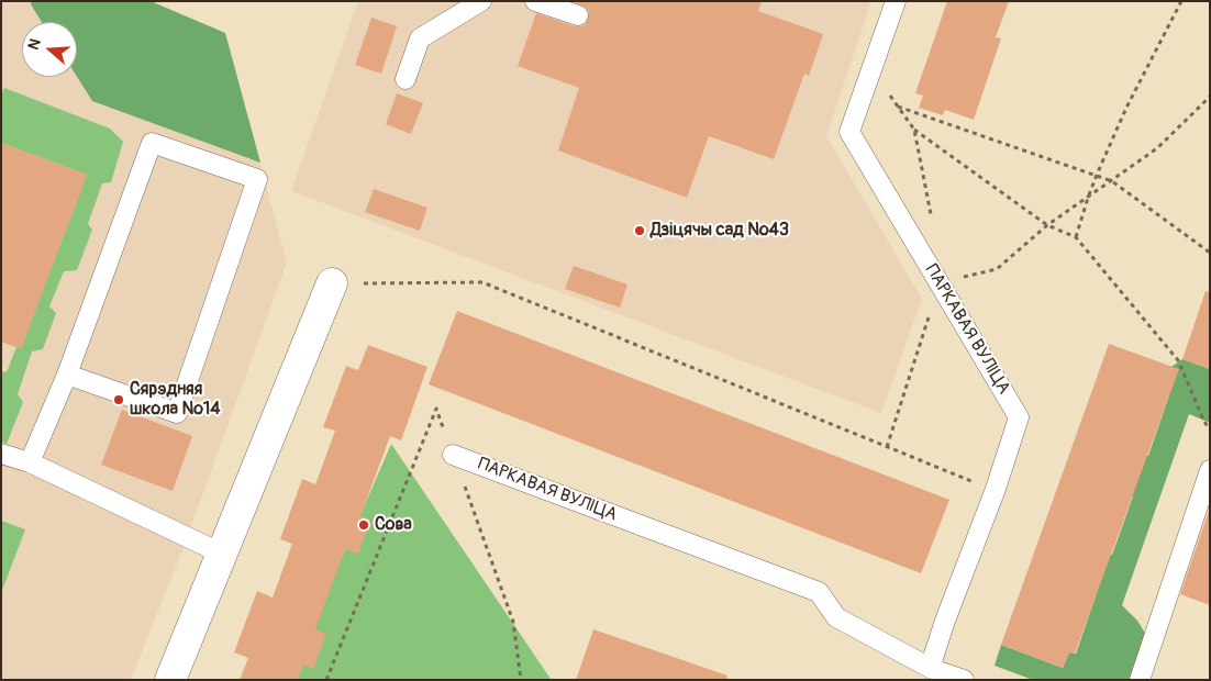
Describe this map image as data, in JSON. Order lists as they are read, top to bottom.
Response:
{
  "streets": {
    "lane": ["ПАРКАВАЯ ВУЛІЦА"]
  },
  "places": ["Дзіцячы сад №43", "Сярэдняя школа №14", "Сова"],
  "north": "left"
}
